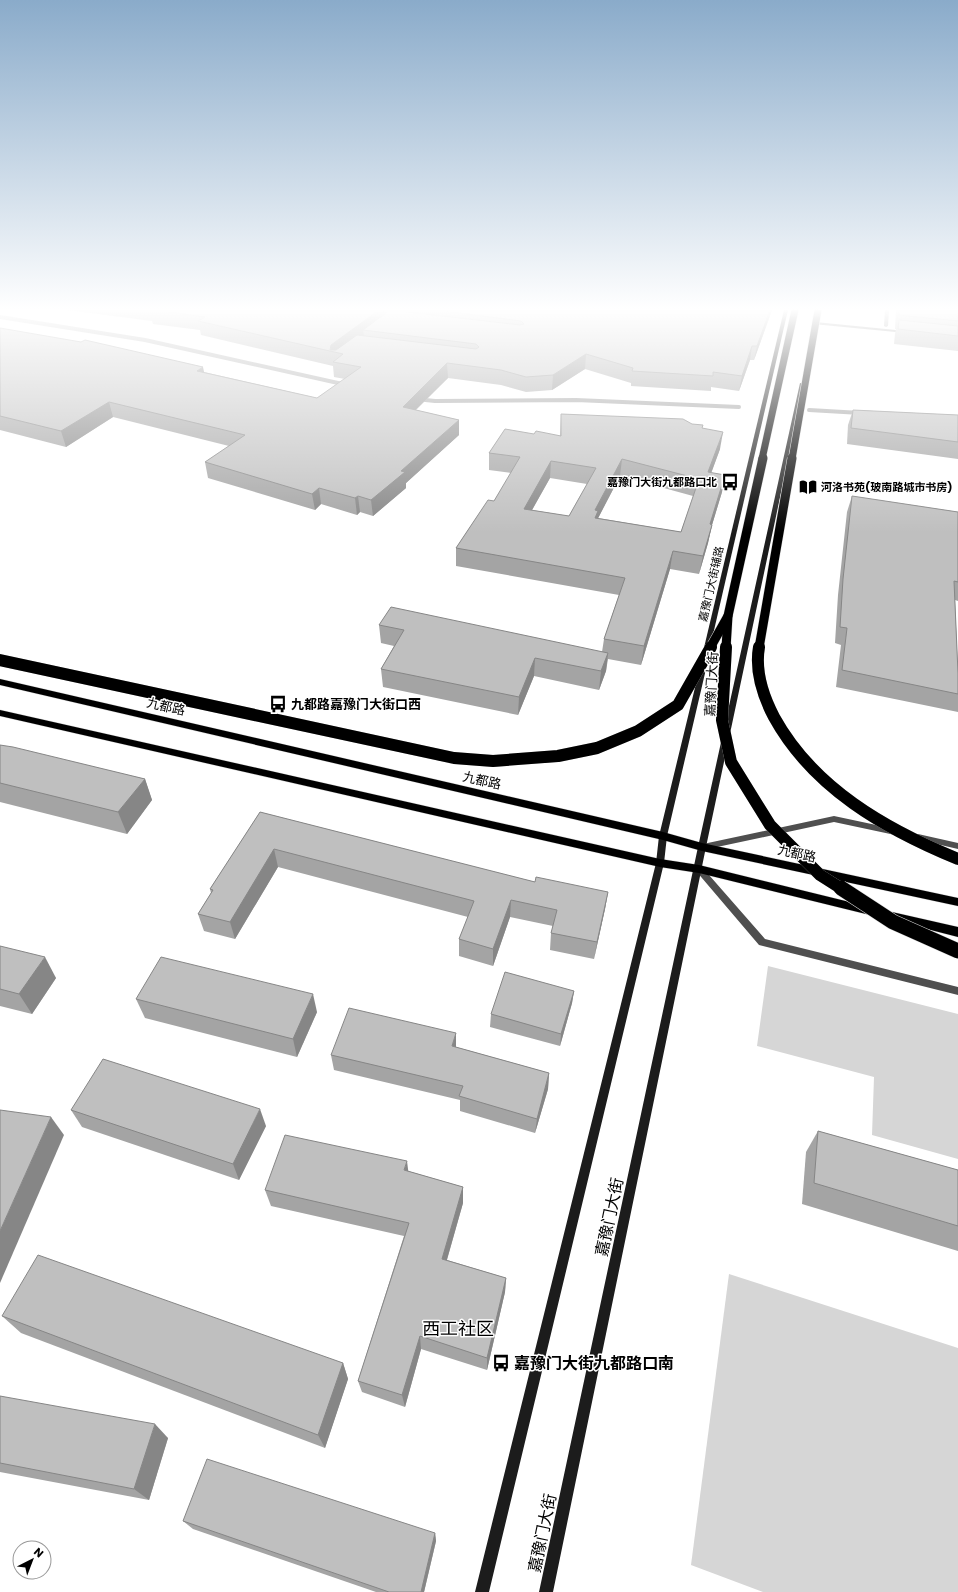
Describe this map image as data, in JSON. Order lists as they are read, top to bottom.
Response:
{
  "streets": {
    "highway": ["嘉豫门大街"],
    "main road": ["嘉豫门大街辅路", "九都路"]
  },
  "crossings": [
    ["嘉豫门大街辅路", "九都路"],
    ["嘉豫门大街", "九都路"]
  ],
  "districts": ["西工社区"],
  "places": {
    "bus stop": ["嘉豫门大街九都路口北", "九都路嘉豫门大街口西", "嘉豫门大街九都路口南"],
    "library": ["河洛书苑(玻南路城市书房)"]
  },
  "north": "top right"
}
